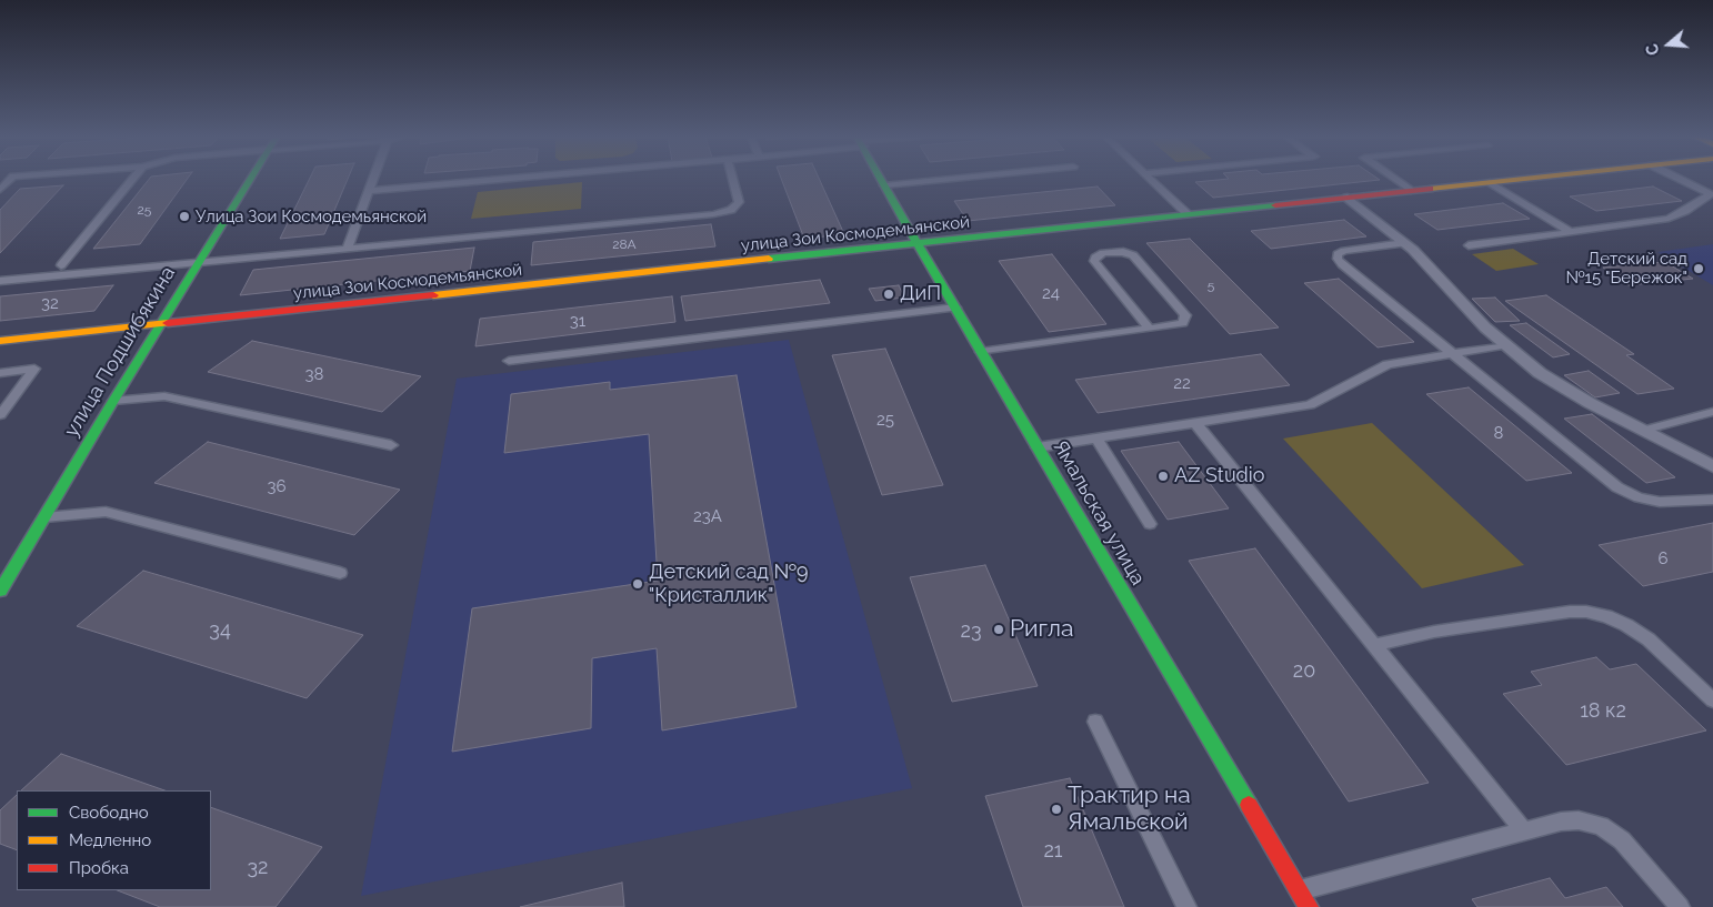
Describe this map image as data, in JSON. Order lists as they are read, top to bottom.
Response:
{
  "streets": {
    "street": ["улица Зои Космодемьянской", "улица Подшибякина", "Ямальская улица"]
  },
  "crossings": [
    ["улица Зои Космодемьянской", "улица Подшибякина"],
    ["улица Зои Космодемьянской", "Ямальская улица"]
  ],
  "places": [
    "Улица Зои Космодемьянской",
    "Детский сад №15 \"Бережок\"",
    "ДиП",
    "AZ Studio",
    "Детский сад №9 \"Кристаллик\"",
    "Ригла",
    "Трактир на Ямальской"
  ],
  "house_numbers": [
    "25",
    "28А",
    "5",
    "24",
    "32",
    "31",
    "38",
    "22",
    "25",
    "8",
    "36",
    "23А",
    "6",
    "34",
    "23",
    "20",
    "18 к2",
    "21",
    "32"
  ],
  "legend": ["Свободно", "Медленно", "Пробка"],
  "north": "left"
}
